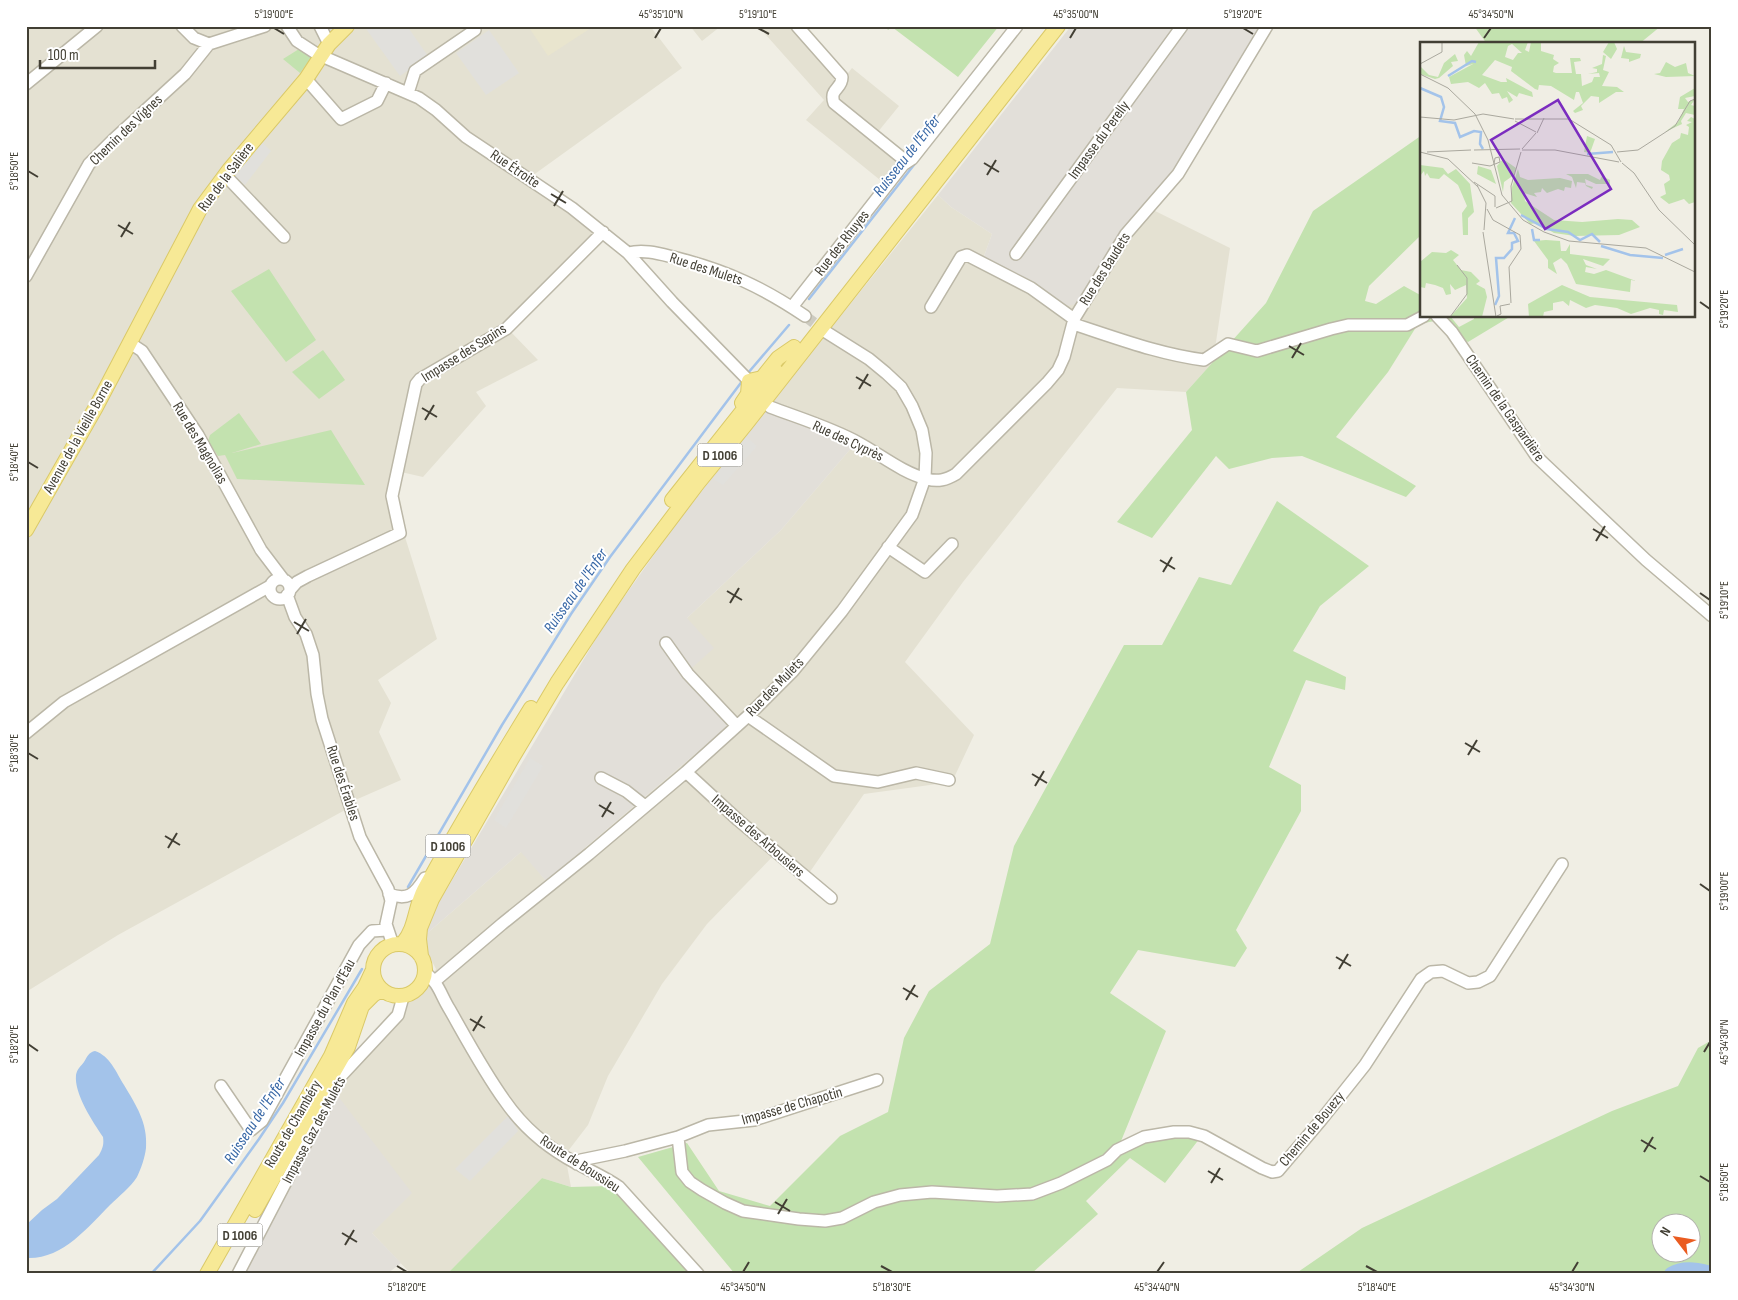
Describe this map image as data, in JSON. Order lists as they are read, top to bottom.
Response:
{
  "streets": {
    "main road": [
      "Rue de la Salière",
      "Avenue de la Vieille Borne",
      "D 1006",
      "Route de Chambéry"
    ],
    "street": [
      "Chemin des Vignes",
      "Impasse du Perelly",
      "Rue Étroite",
      "Rue des Rhuyes",
      "Rue des Mulets",
      "Rue des Baudets",
      "Impasse des Sapins",
      "Chemin de la Gaspardière",
      "Rue des Cyprès",
      "Rue des Magnolias",
      "Rue des Érables",
      "Impasse des Arbousiers",
      "Impasse du Plan d'Eau",
      "Impasse de Chapotin",
      "Chemin de Bouezy",
      "Impasse Gaz des Mulets",
      "Route de Boussieu"
    ]
  },
  "crossings": [
    ["Rue Étroite", "Rue de la Salière"],
    ["Rue Étroite", "Rue des Mulets"],
    ["Rue Étroite", "Impasse des Sapins"],
    ["Rue de la Salière", "Avenue de la Vieille Borne"],
    ["Rue de la Salière", "Rue des Magnolias"],
    ["Rue des Rhuyes", "Rue des Mulets"],
    ["Rue des Mulets", "Rue des Baudets"],
    ["Rue des Mulets", "Rue des Cyprès"],
    ["Rue des Mulets", "D 1006"],
    ["Rue des Mulets", "Impasse des Arbousiers"],
    ["Rue des Mulets", "Route de Chambéry"],
    ["Rue des Mulets", "Impasse Gaz des Mulets"],
    ["Rue des Mulets", "Route de Boussieu"],
    ["Rue des Baudets", "Rue des Cyprès"],
    ["Impasse des Sapins", "Rue des Magnolias"],
    ["Impasse des Sapins", "Rue des Érables"],
    ["Avenue de la Vieille Borne", "Rue des Magnolias"],
    ["Rue des Magnolias", "Rue des Érables"],
    ["D 1006", "Route de Chambéry"],
    ["D 1006", "Impasse Gaz des Mulets"],
    ["D 1006", "Route de Boussieu"],
    ["Impasse de Chapotin", "Chemin de Bouezy"],
    ["Impasse de Chapotin", "Route de Boussieu"],
    ["Route de Chambéry", "Impasse Gaz des Mulets"],
    ["Route de Chambéry", "Route de Boussieu"],
    ["Impasse Gaz des Mulets", "Route de Boussieu"]
  ],
  "water": ["Ruisseau de l'Enfer"],
  "scale_bar": "100 m",
  "north": "top left",
  "coordinates": [
    "5°19'00\"E",
    "45°35'10\"N",
    "5°19'10\"E",
    "45°35'00\"N",
    "5°19'20\"E",
    "45°34'50\"N",
    "5°18'50\"E",
    "5°18'40\"E",
    "5°18'30\"E",
    "45°34'30\"N",
    "5°18'20\"E",
    "45°34'40\"N"
  ]
}
